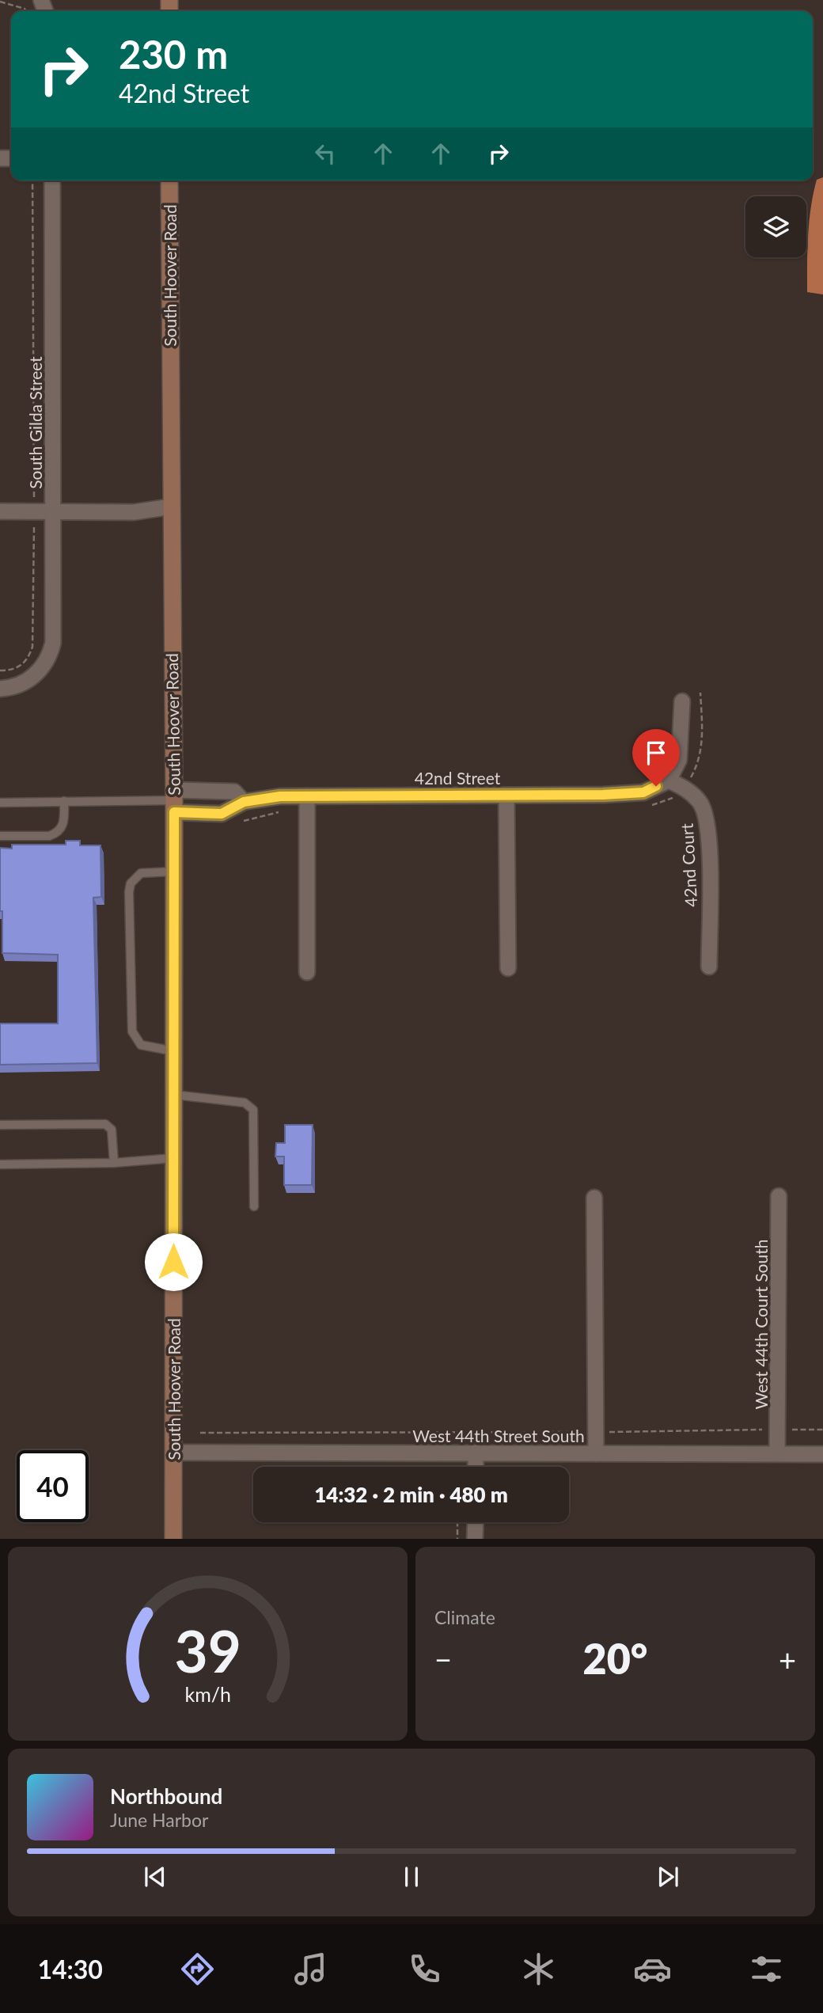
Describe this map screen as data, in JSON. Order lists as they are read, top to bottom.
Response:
{
  "streets": {
    "street": [
      "South Hoover Road",
      "South Gilda Street",
      "42nd Street",
      "42nd Court",
      "West 44th Court South",
      "West 44th Street South"
    ]
  },
  "crossings": [
    ["South Hoover Road", "42nd Street"],
    ["South Hoover Road", "West 44th Street South"],
    ["42nd Street", "42nd Court"],
    ["West 44th Court South", "West 44th Street South"]
  ],
  "page": {
    "turn": ["230 m", "42nd Street"],
    "limit": "40",
    "trip": "14:32 · 2 min · 480 m",
    "tile": "Climate",
    "heat": ["−", "20°", "+"],
    "song": ["Northbound", "June Harbor"],
    "tabs": "14:30",
    "gauge": ["39", "km/h"]
  }
}
